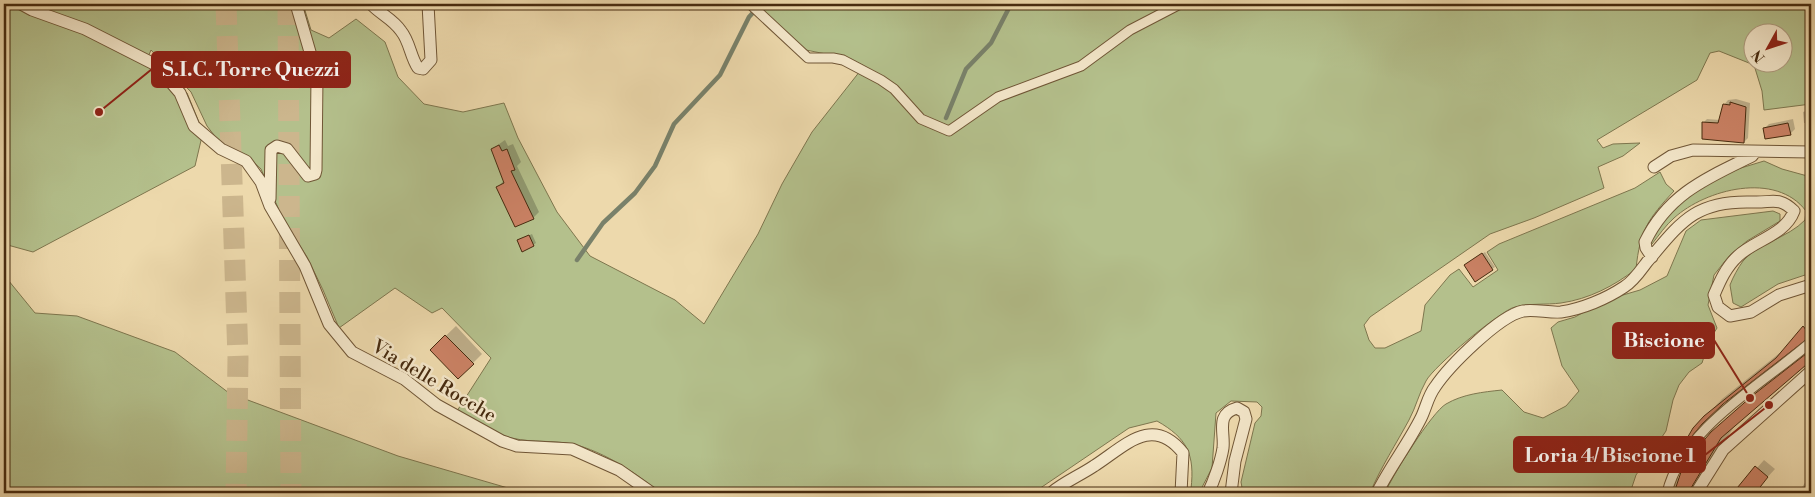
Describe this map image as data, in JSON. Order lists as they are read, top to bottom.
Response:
{
  "streets": {
    "street": ["Via delle Rocche"]
  },
  "places": ["S.I.C. Torre Quezzi", "Biscione", "Loria 4/ Biscione 1"],
  "north": "bottom left"
}
